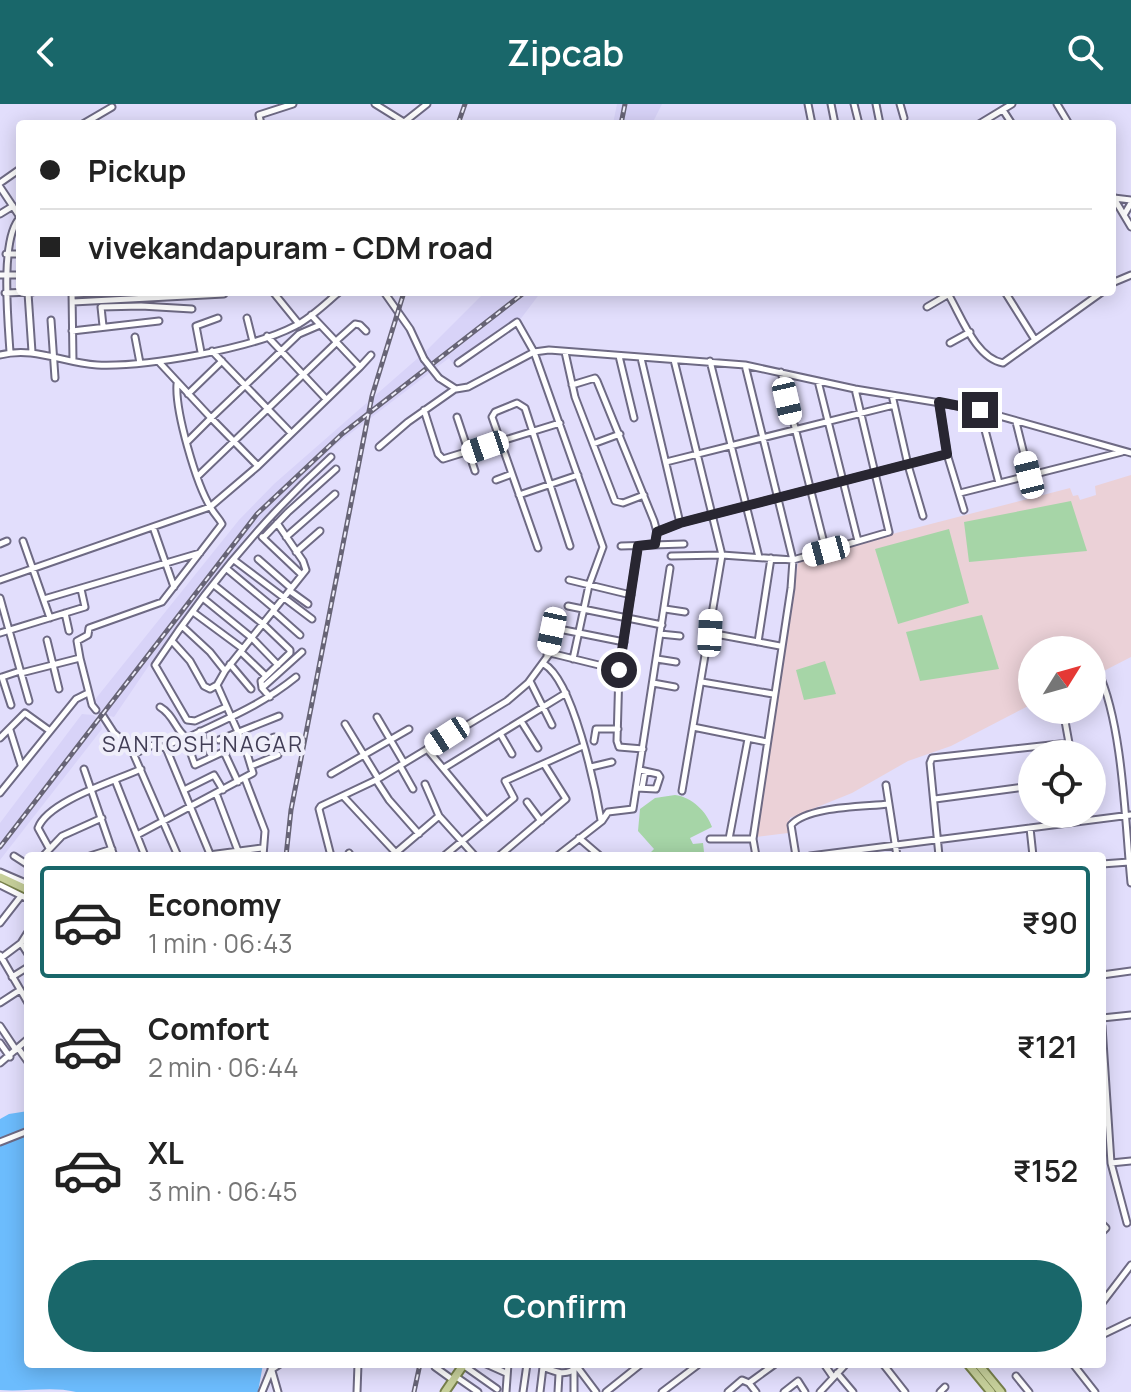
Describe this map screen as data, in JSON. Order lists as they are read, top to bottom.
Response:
{
  "districts": ["SANTOSH NAGAR"],
  "north": "top right",
  "page": {
    "header": "Zipcab",
    "banner": ["Pickup", "vivekandapuram - CDM road"],
    "list": [
      {
        "name": "Economy",
        "note": "1 min · 06:43",
        "value": "₹90"
      },
      {
        "name": "Comfort",
        "note": "2 min · 06:44",
        "value": "₹121"
      },
      {
        "name": "XL",
        "note": "3 min · 06:45",
        "value": "₹152"
      }
    ],
    "buttons": "Confirm"
  }
}
